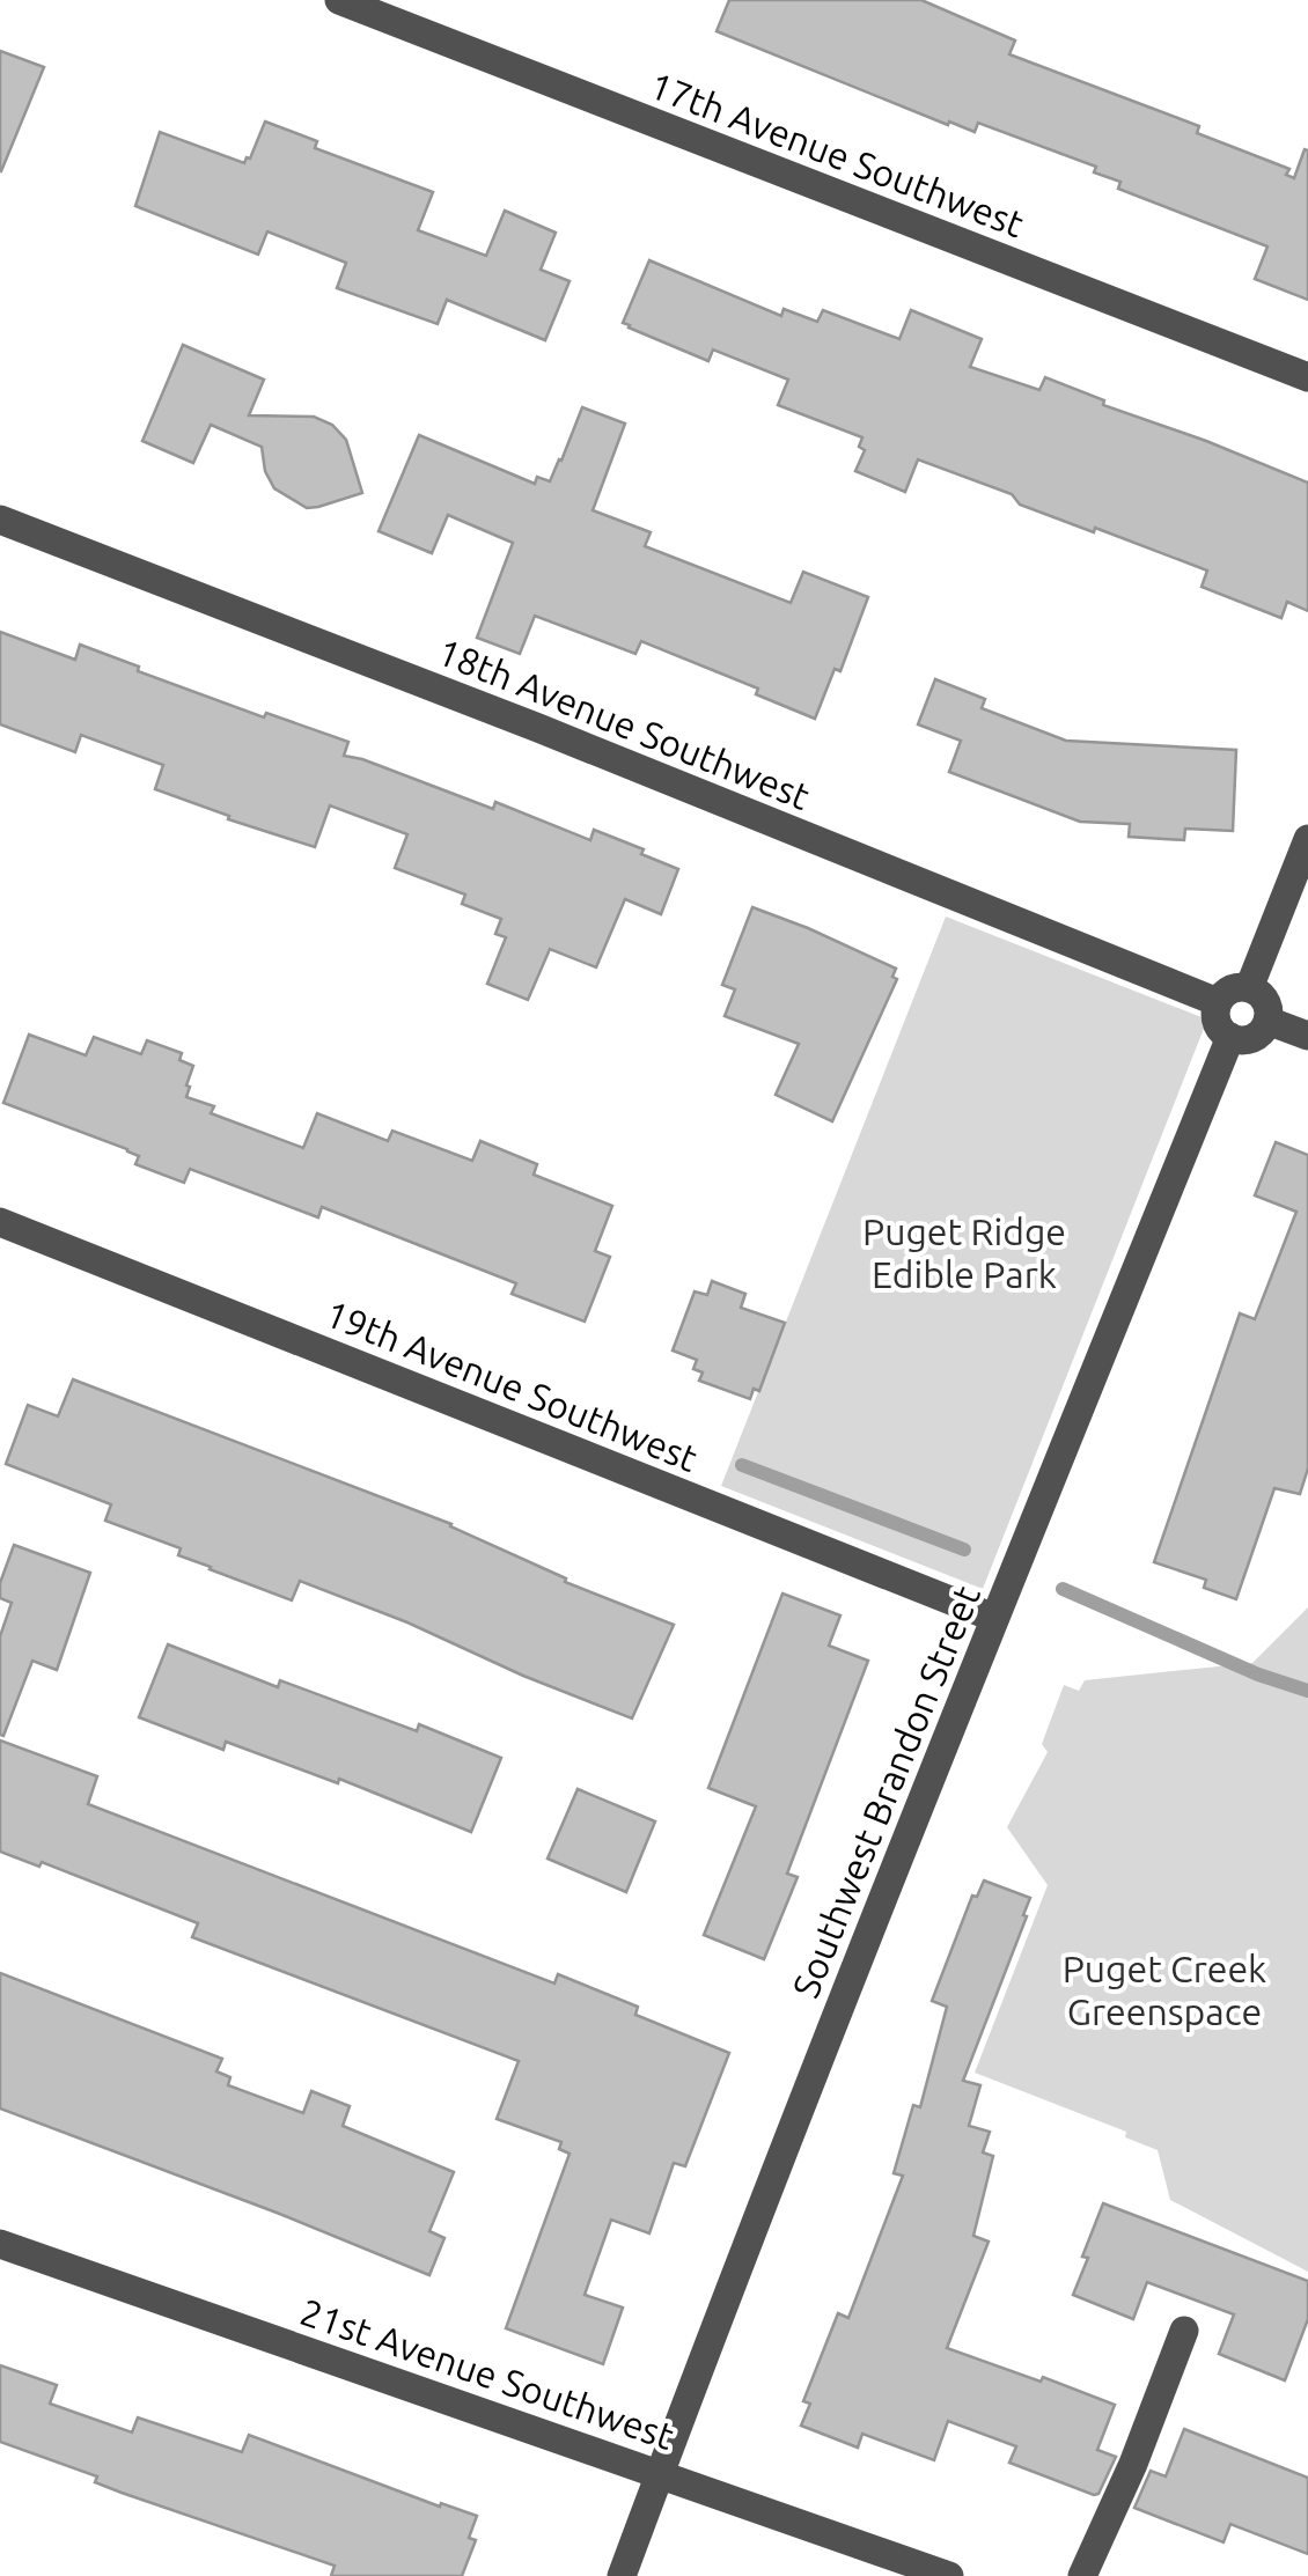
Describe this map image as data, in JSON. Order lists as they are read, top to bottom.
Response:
{
  "streets": {
    "street": [
      "17th Avenue Southwest",
      "18th Avenue Southwest",
      "19th Avenue Southwest",
      "Southwest Brandon Street",
      "21st Avenue Southwest"
    ]
  },
  "crossings": [
    ["18th Avenue Southwest", "Southwest Brandon Street"],
    ["19th Avenue Southwest", "Southwest Brandon Street"],
    ["Southwest Brandon Street", "21st Avenue Southwest"]
  ],
  "parks": ["Puget Ridge Edible Park", "Puget Creek Greenspace"]
}
